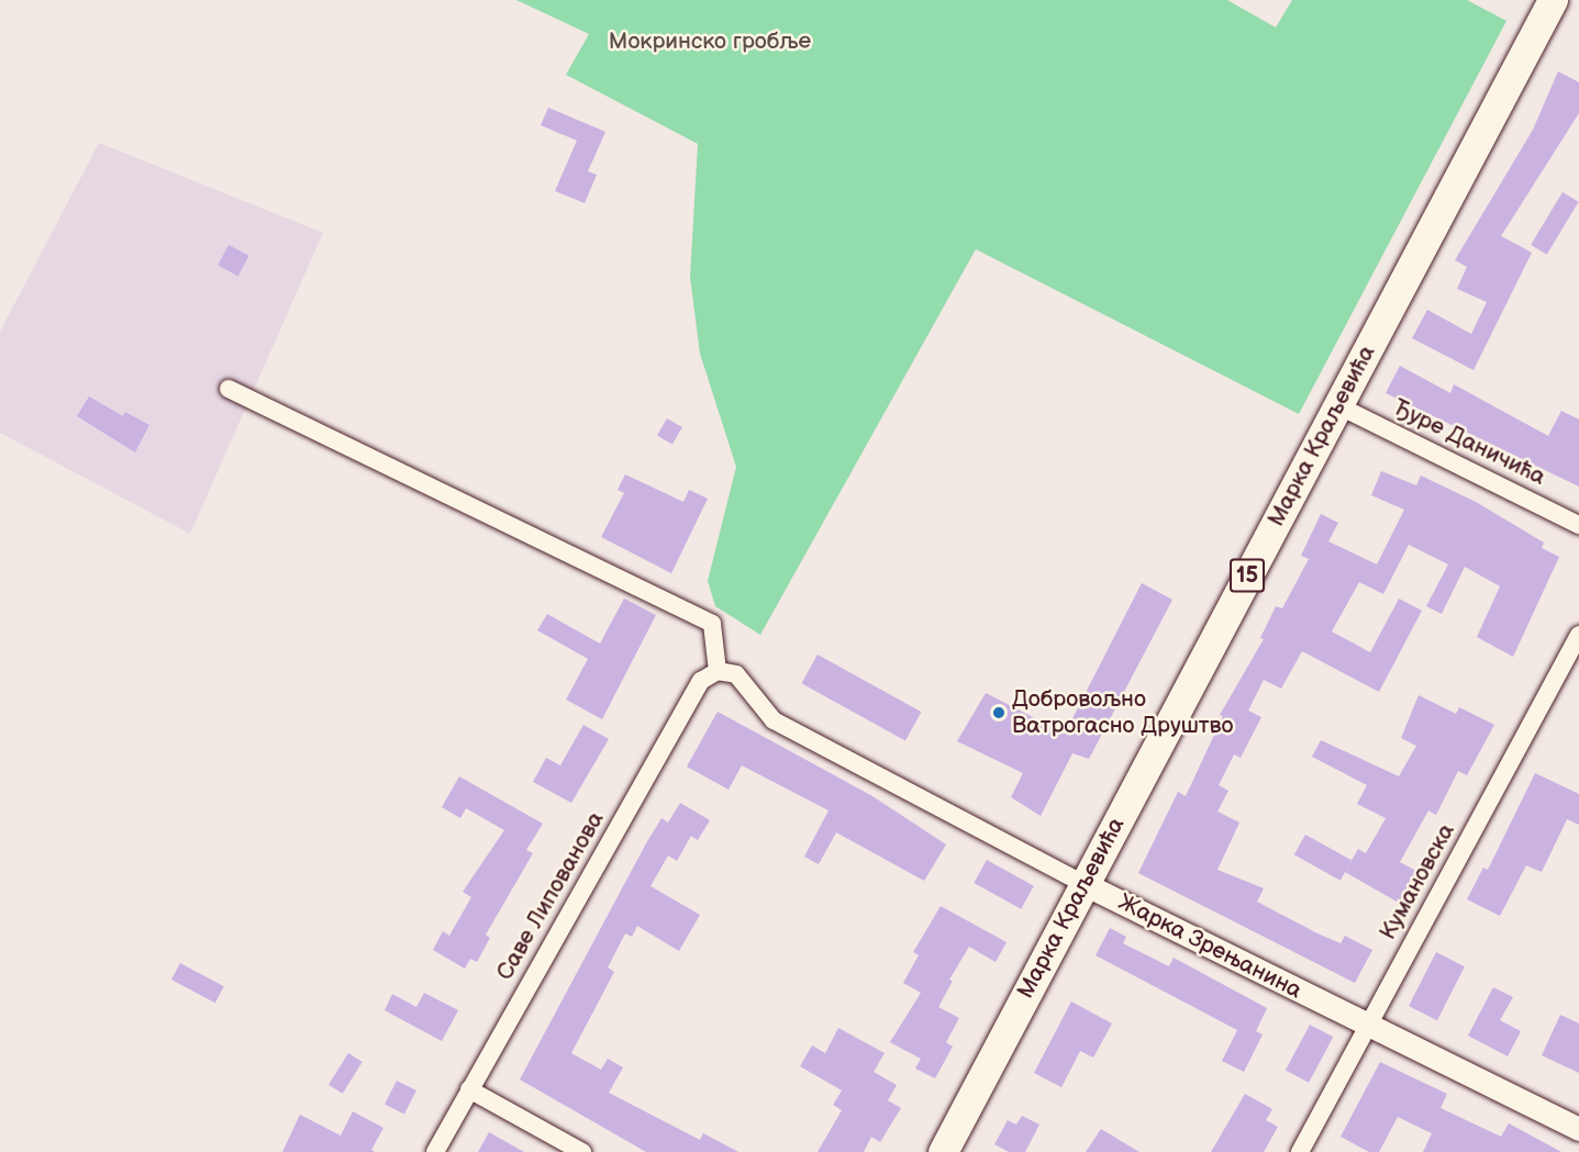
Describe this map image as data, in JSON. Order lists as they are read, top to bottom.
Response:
{
  "streets": {
    "main road": ["Марка Краљевића", "15"],
    "street": [
      "Ђуре Даничића",
      "Кумановска",
      "Саве Липованова",
      "Жарка Зрењанина"
    ]
  },
  "crossings": [
    ["Марка Краљевића", "Ђуре Даничића"],
    ["Марка Краљевића", "Жарка Зрењанина"],
    ["Кумановска", "Жарка Зрењанина"],
    ["Саве Липованова", "Жарка Зрењанина"]
  ],
  "parks": ["Мокринско гробље"],
  "places": ["Добровољно Ватрогасно Друштво"]
}
